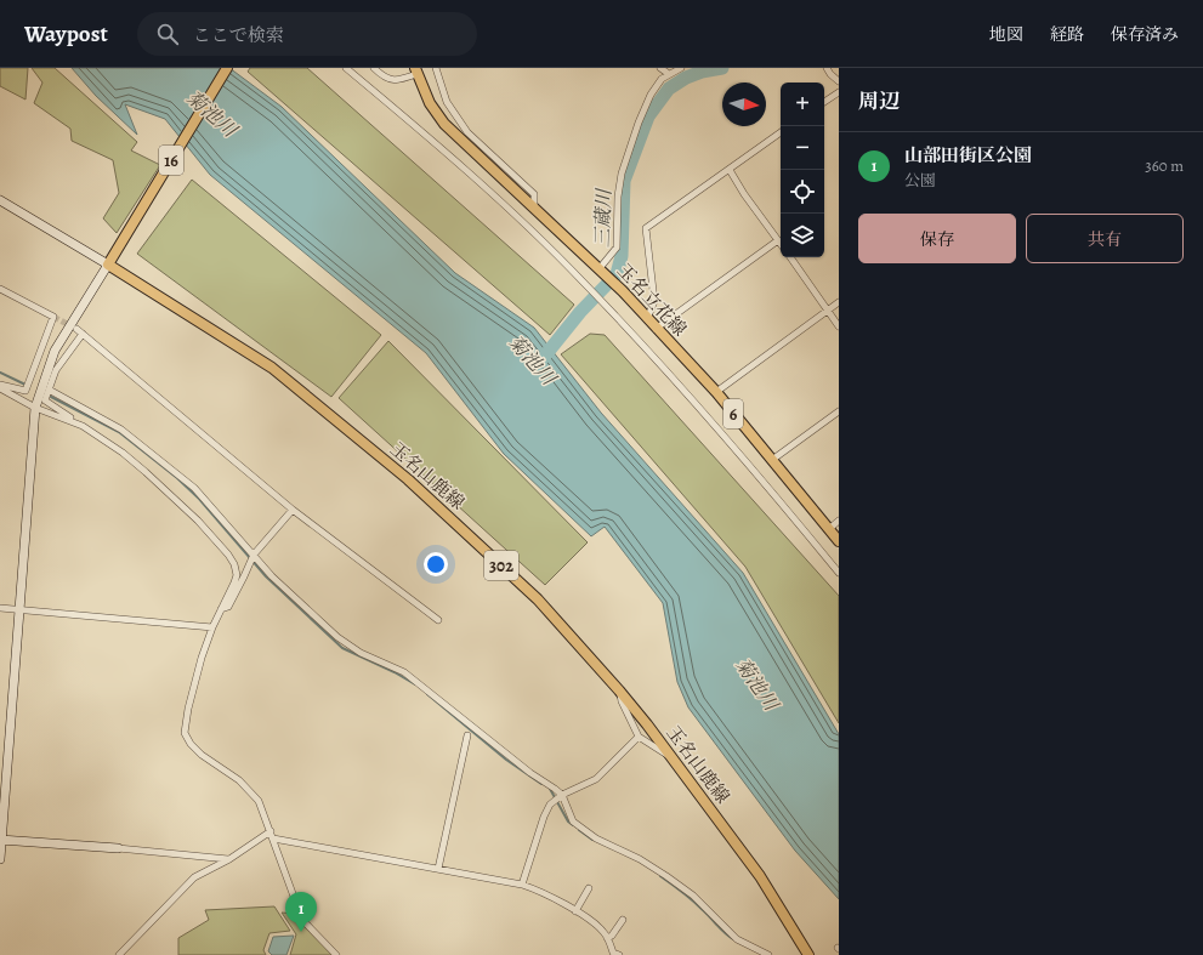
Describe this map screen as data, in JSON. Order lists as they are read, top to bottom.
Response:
{
  "streets": {
    "main road": [
      "16",
      "玉名立花線",
      "6",
      "玉名山鹿線",
      "302"
    ]
  },
  "crossings": [
    ["16", "玉名山鹿線"],
    ["16", "302"],
    ["玉名山鹿線", "302"]
  ],
  "water": ["菊池川", "三蔵川"],
  "north": "right",
  "page": {
    "header": "Waypost",
    "search": "ここで検索",
    "nav": ["地図", "経路", "保存済み"],
    "heading": "周辺",
    "map_buttons": ["+", "−"],
    "list": [
      {
        "mark": "1",
        "name": "山部田街区公園",
        "note": "公園",
        "value": "360 m"
      }
    ],
    "buttons": ["保存", "共有"],
    "pins": "1"
  }
}
